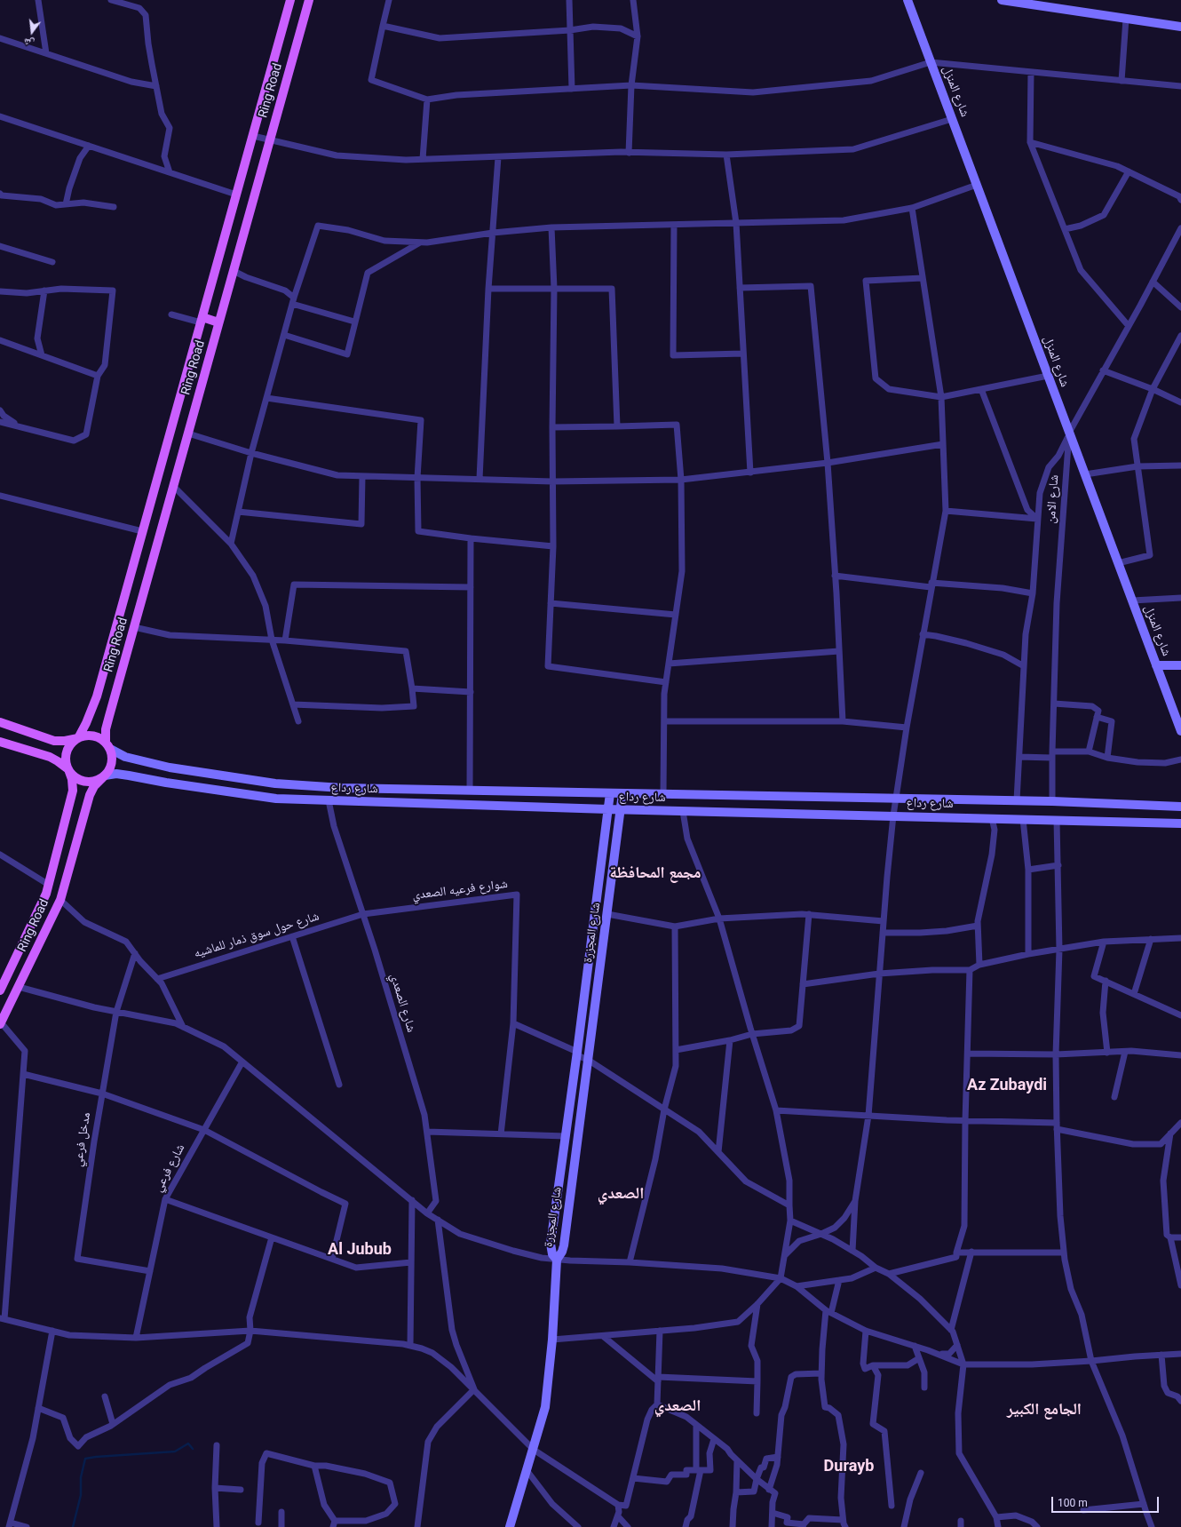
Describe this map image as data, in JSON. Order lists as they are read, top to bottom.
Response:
{
  "streets": {
    "main road": ["Ring Road"],
    "street": [
      "شارع المنزل",
      "شارع الامن",
      "شارع رداع",
      "شوارع فرعيه الصعدي",
      "شارع المجزرة",
      "شارع حول سوق ذمار للماشيه",
      "شارع الصعدي",
      "مدخل فرعي",
      "شارع فرعي"
    ]
  },
  "crossings": [
    ["Ring Road", "شارع رداع"],
    ["شارع المنزل", "شارع الامن"],
    ["شارع الامن", "شارع رداع"],
    ["شارع رداع", "شارع المجزرة"],
    ["شارع رداع", "شارع الصعدي"],
    ["شوارع فرعيه الصعدي", "شارع حول سوق ذمار للماشيه"],
    ["شوارع فرعيه الصعدي", "شارع الصعدي"],
    ["شارع حول سوق ذمار للماشيه", "شارع الصعدي"],
    ["مدخل فرعي", "شارع فرعي"]
  ],
  "districts": [
    "مجمع المحافظة",
    "Az Zubaydi",
    "الصعدي",
    "Al Jubub",
    "الصعدي",
    "الجامع الكبير",
    "Durayb"
  ],
  "scale_bar": "100 m",
  "north": "bottom"
}
